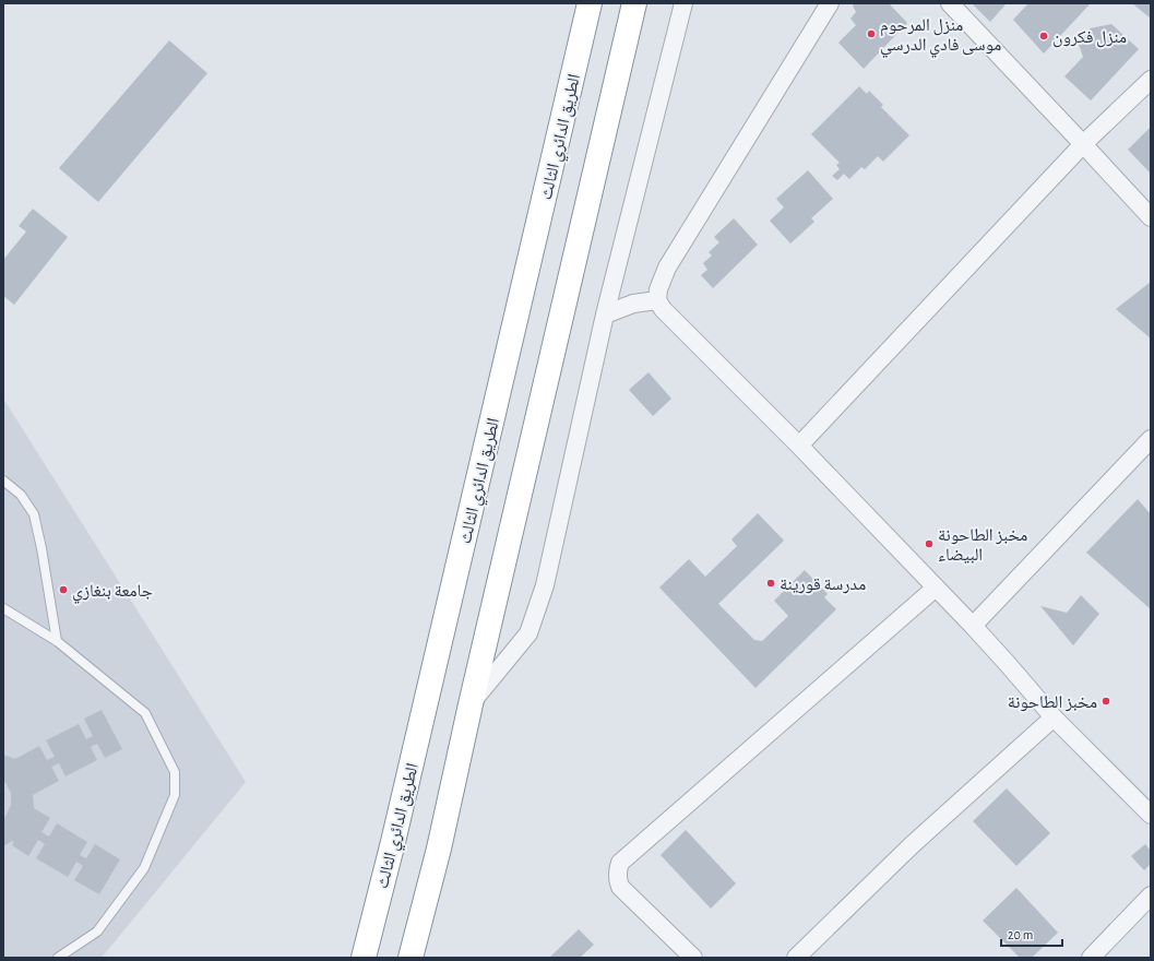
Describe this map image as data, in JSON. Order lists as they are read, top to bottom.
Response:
{
  "streets": {
    "highway": ["الطريق الدائري الثالث"]
  },
  "places": [
    "منزل المرحوم موسى فادي الدرسي",
    "منزل فكرون",
    "مخبز الطاحونة البيضاء",
    "مدرسة قورينة",
    "جامعة بنغازي",
    "مخبز الطاحونة"
  ],
  "scale_bar": "20 m"
}
